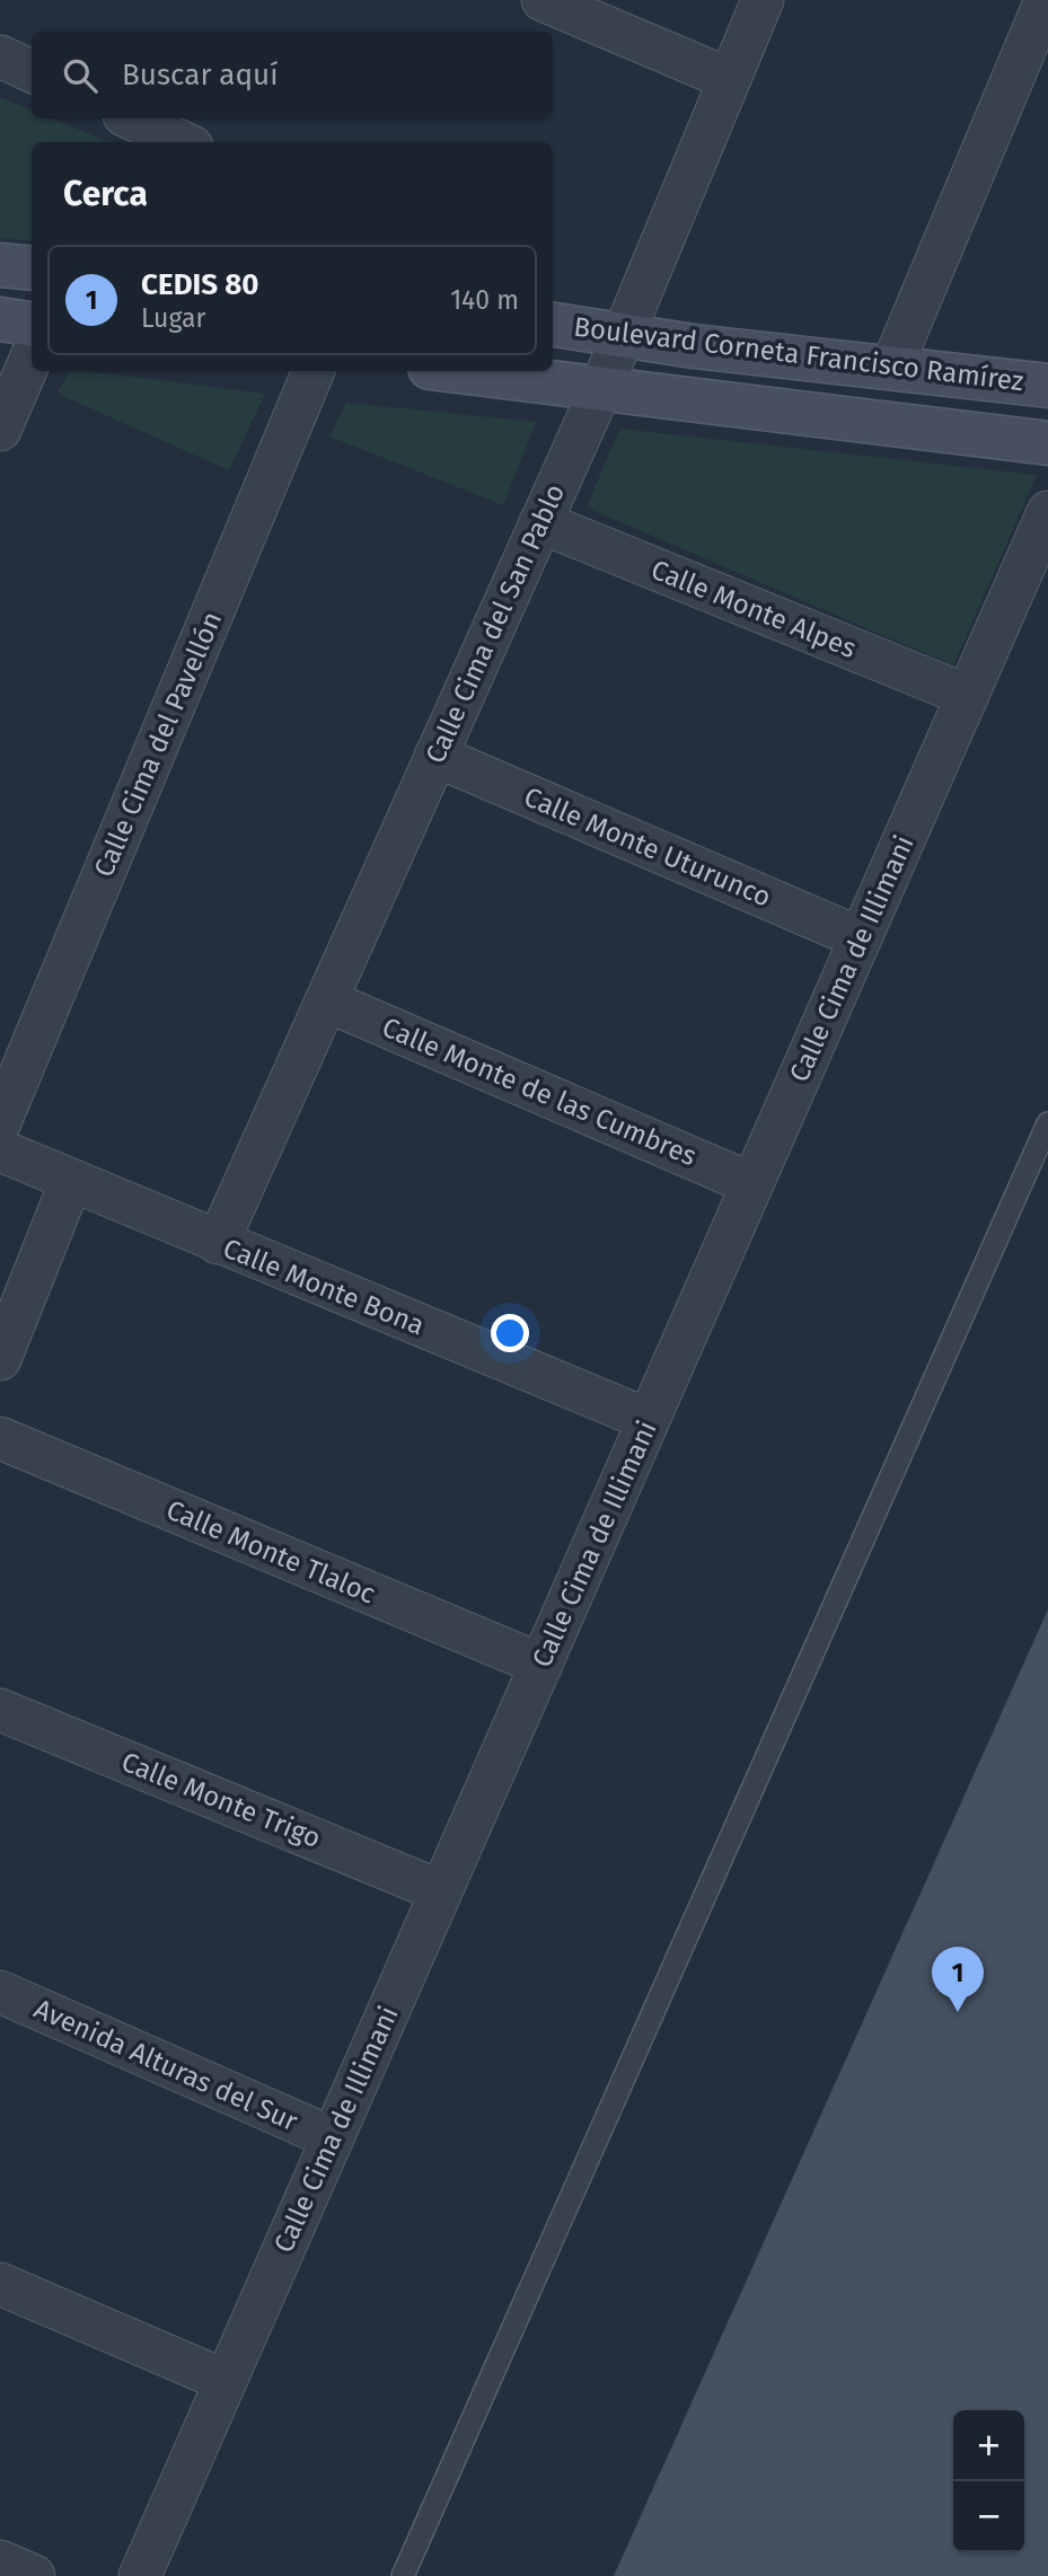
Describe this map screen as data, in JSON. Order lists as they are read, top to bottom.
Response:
{
  "streets": {
    "street": [
      "Boulevard Corneta Francisco Ramírez",
      "Calle Monte Alpes",
      "Calle Cima del San Pablo",
      "Calle Cima del Pavellón",
      "Calle Monte Uturunco",
      "Calle Cima de Illimani",
      "Calle Monte de las Cumbres",
      "Calle Monte Bona",
      "Calle Monte Tlaloc",
      "Calle Monte Trigo",
      "Avenida Alturas del Sur"
    ]
  },
  "crossings": [
    ["Boulevard Corneta Francisco Ramírez", "Calle Cima del San Pablo"],
    ["Calle Monte Alpes", "Calle Cima del San Pablo"],
    ["Calle Monte Alpes", "Calle Cima de Illimani"],
    ["Calle Cima del San Pablo", "Calle Monte Uturunco"],
    ["Calle Cima del San Pablo", "Calle Monte de las Cumbres"],
    ["Calle Cima del San Pablo", "Calle Monte Bona"],
    ["Calle Monte Uturunco", "Calle Cima de Illimani"],
    ["Calle Cima de Illimani", "Calle Monte de las Cumbres"],
    ["Calle Cima de Illimani", "Calle Monte Bona"],
    ["Calle Cima de Illimani", "Calle Monte Tlaloc"],
    ["Calle Cima de Illimani", "Calle Monte Trigo"],
    ["Calle Cima de Illimani", "Avenida Alturas del Sur"]
  ],
  "page": {
    "search": "Buscar aquí",
    "heading": "Cerca",
    "list": [
      {
        "mark": "1",
        "name": "CEDIS 80",
        "note": "Lugar",
        "value": "140 m"
      }
    ],
    "pins": "1",
    "map_buttons": ["+", "−"]
  }
}
